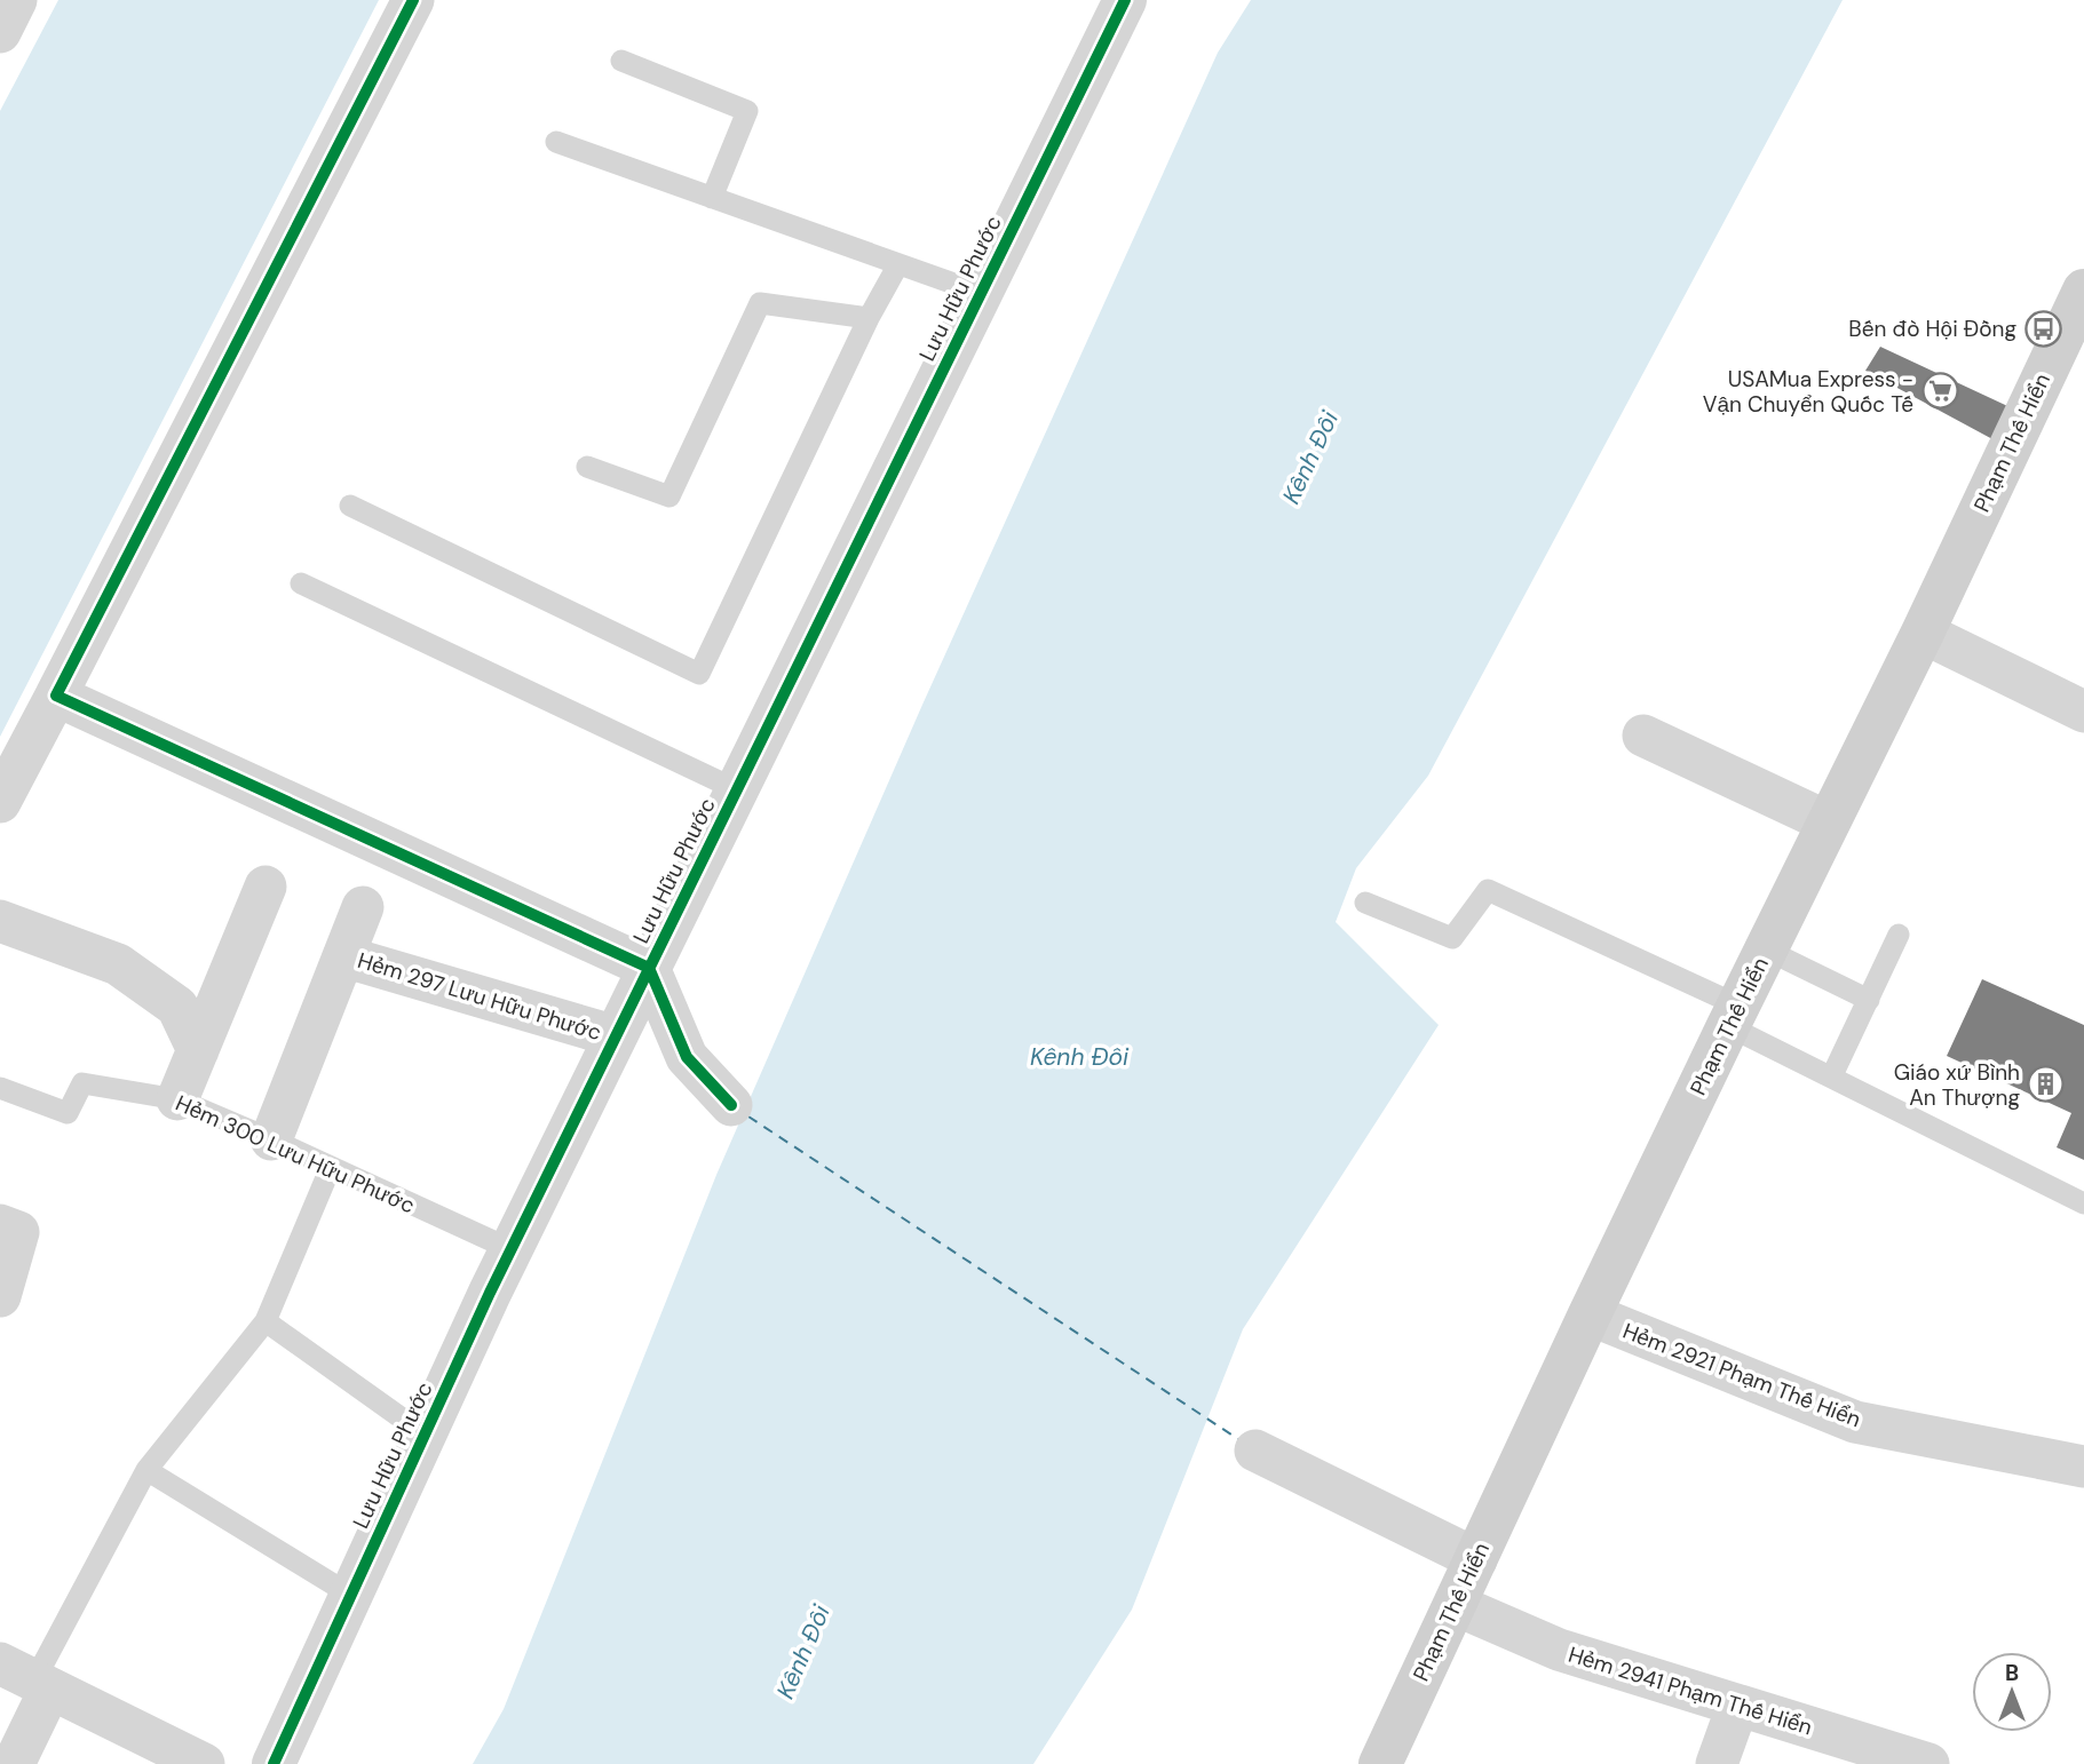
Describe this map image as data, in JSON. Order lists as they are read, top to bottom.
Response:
{
  "streets": {
    "main road": ["Phạm Thế Hiển"],
    "street": [
      "Lưu Hữu Phước",
      "Hẻm 297 Lưu Hữu Phước",
      "Hẻm 2921 Phạm Thế Hiển",
      "Hẻm 2941 Phạm Thế Hiển"
    ],
    "lane": ["Hẻm 300 Lưu Hữu Phước"]
  },
  "crossings": [
    ["Lưu Hữu Phước", "Hẻm 297 Lưu Hữu Phước"],
    ["Lưu Hữu Phước", "Hẻm 300 Lưu Hữu Phước"],
    ["Phạm Thế Hiển", "Hẻm 2921 Phạm Thế Hiển"],
    ["Phạm Thế Hiển", "Hẻm 2941 Phạm Thế Hiển"],
    ["Hẻm 297 Lưu Hữu Phước", "Hẻm 300 Lưu Hữu Phước"]
  ],
  "water": ["Kênh Đôi"],
  "places": {
    "bus stop": ["Bến đò Hội Đồng"],
    "supermarket": ["USAMua Express - Vận Chuyển Quốc Tế"],
    "building": ["Giáo xứ Bình An Thượng"]
  },
  "north": "top"
}
